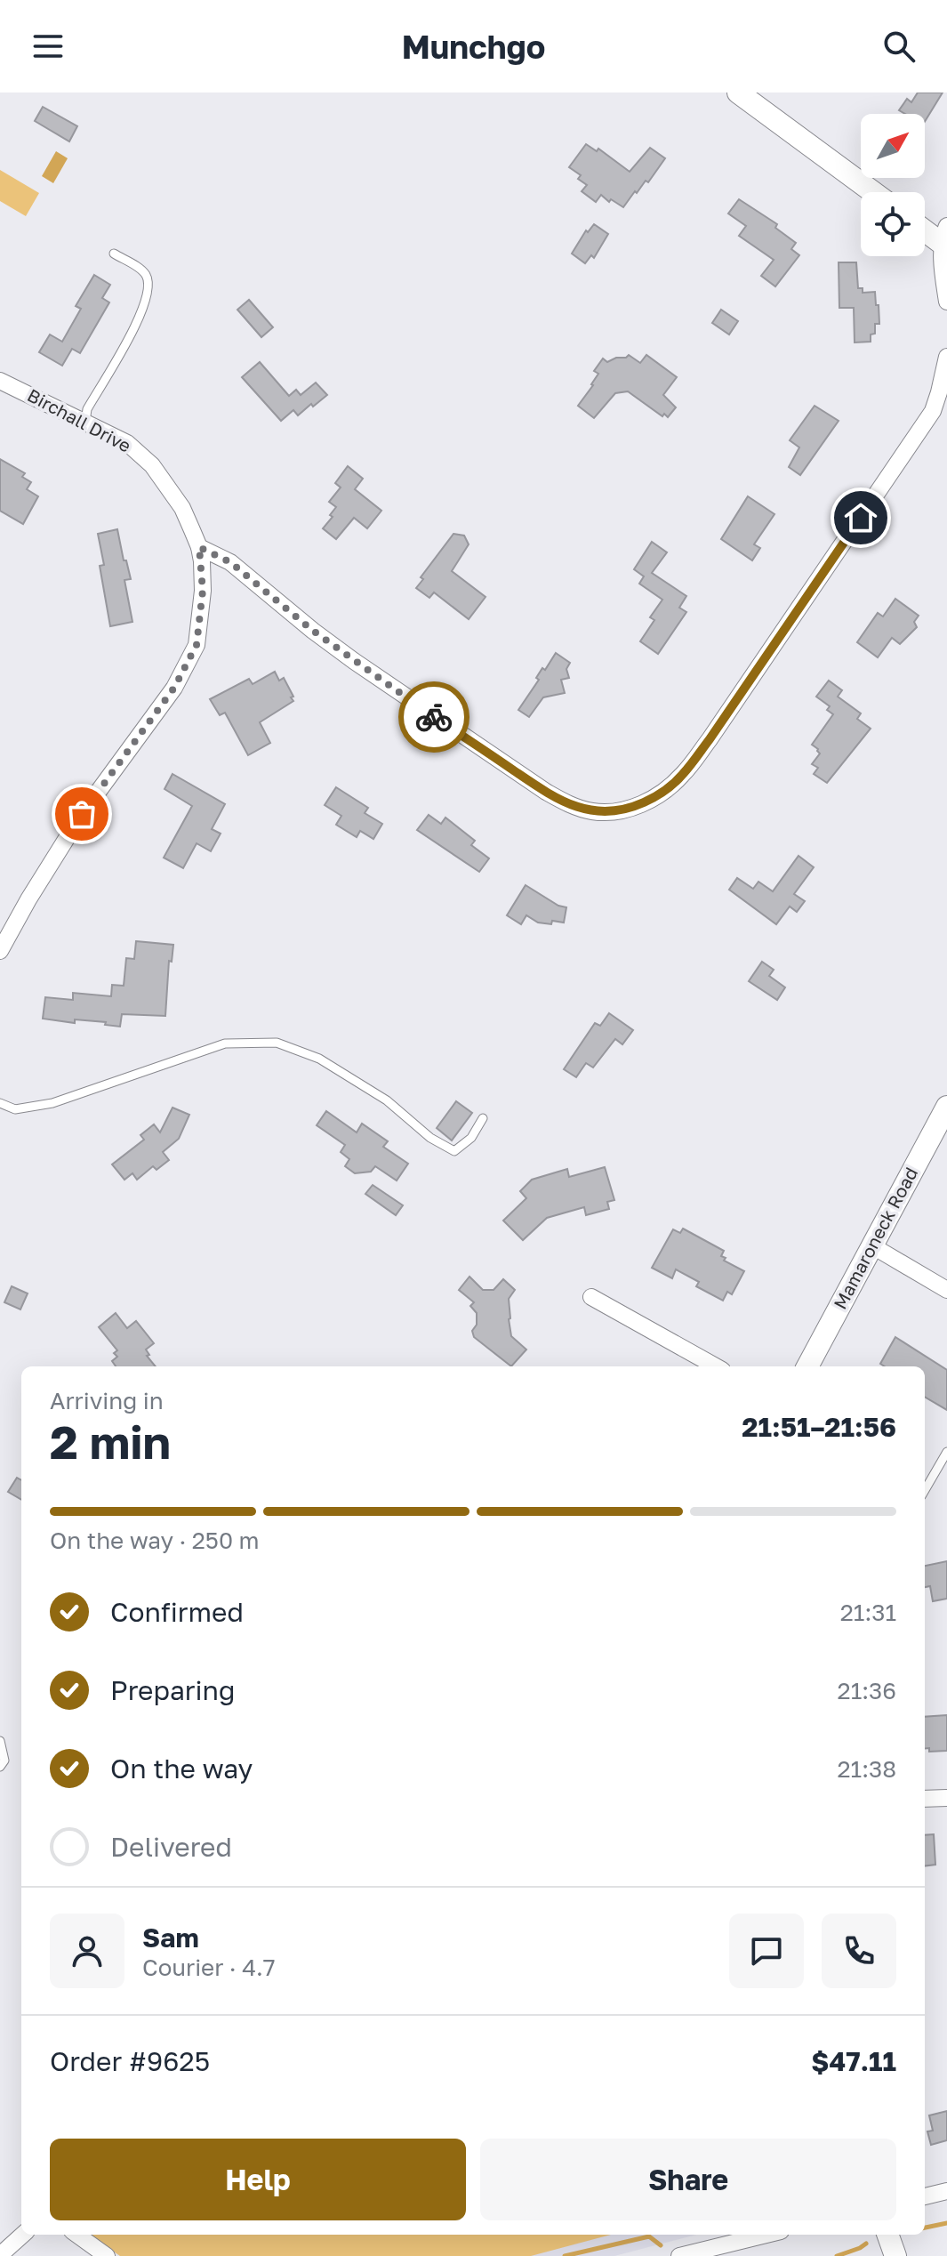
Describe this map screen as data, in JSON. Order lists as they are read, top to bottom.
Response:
{
  "streets": {
    "street": ["Birchall Drive", "Mamaroneck Road"]
  },
  "north": "top right",
  "page": {
    "header": "Munchgo",
    "heading": ["2 min", "Arriving in", "21:51–21:56"],
    "panel": [
      "Sam",
      "Courier · 4.7",
      "Order #9625",
      "$47.11"
    ],
    "bar": "On the way · 250 m",
    "list": [
      ["Confirmed", "21:31"],
      ["Preparing", "21:36"],
      ["On the way", "21:38"],
      "Delivered"
    ],
    "buttons": ["Help", "Share"]
  }
}
